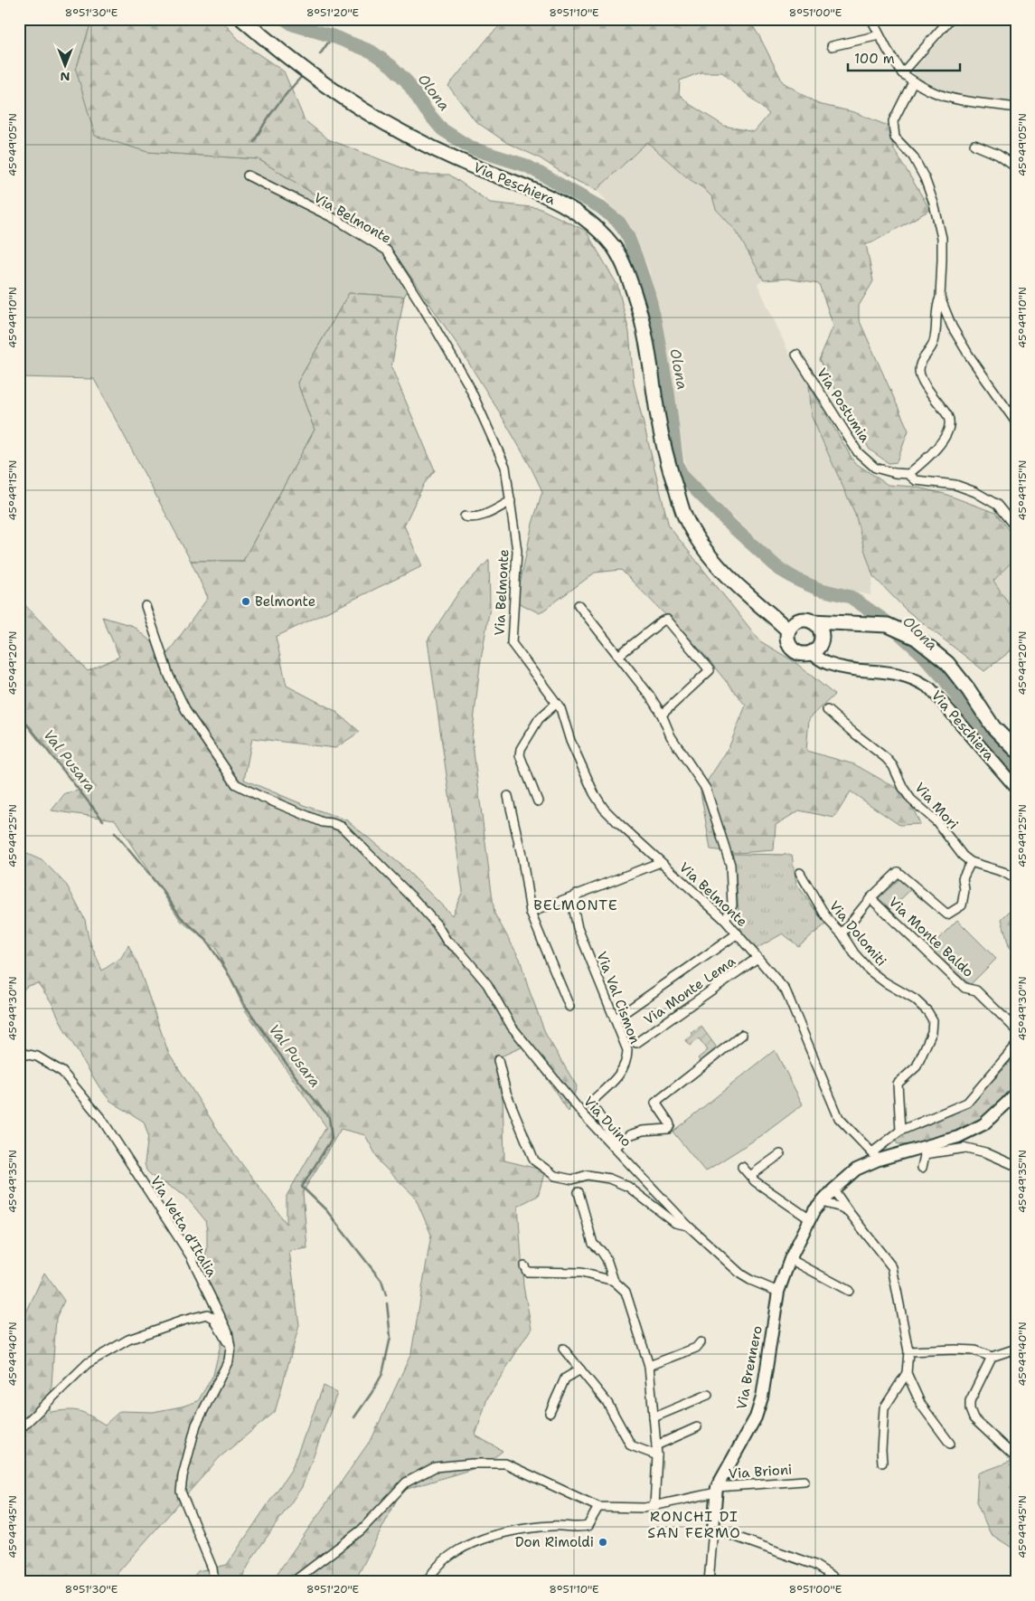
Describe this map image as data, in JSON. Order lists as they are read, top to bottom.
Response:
{
  "streets": {
    "main road": ["Via Peschiera"],
    "street": [
      "Via Belmonte",
      "Via Postumia",
      "Via Mori",
      "Via Dolomiti",
      "Via Monte Baldo",
      "Via Monte Lema",
      "Via Val Cismon",
      "Via Duino",
      "Via Vetta d'Italia",
      "Via Brennero",
      "Via Brioni"
    ]
  },
  "crossings": [
    ["Via Belmonte", "Via Monte Lema"],
    ["Via Belmonte", "Via Brennero"],
    ["Via Val Cismon", "Via Duino"],
    ["Via Duino", "Via Brennero"],
    ["Via Brennero", "Via Brioni"]
  ],
  "districts": ["BELMONTE", "RONCHI DI SAN FERMO"],
  "water": ["Olona", "Val Pusara"],
  "places": ["Belmonte", "Don Rimoldi"],
  "scale_bar": "100 m",
  "north": "bottom",
  "coordinates": [
    "8°51'30\"E",
    "8°51'20\"E",
    "8°51'10\"E",
    "8°51'00\"E",
    "45°49'05\"N",
    "45°49'10\"N",
    "45°49'15\"N",
    "45°49'20\"N",
    "45°49'25\"N",
    "45°49'30\"N",
    "45°49'35\"N",
    "45°49'40\"N",
    "45°49'45\"N"
  ]
}
